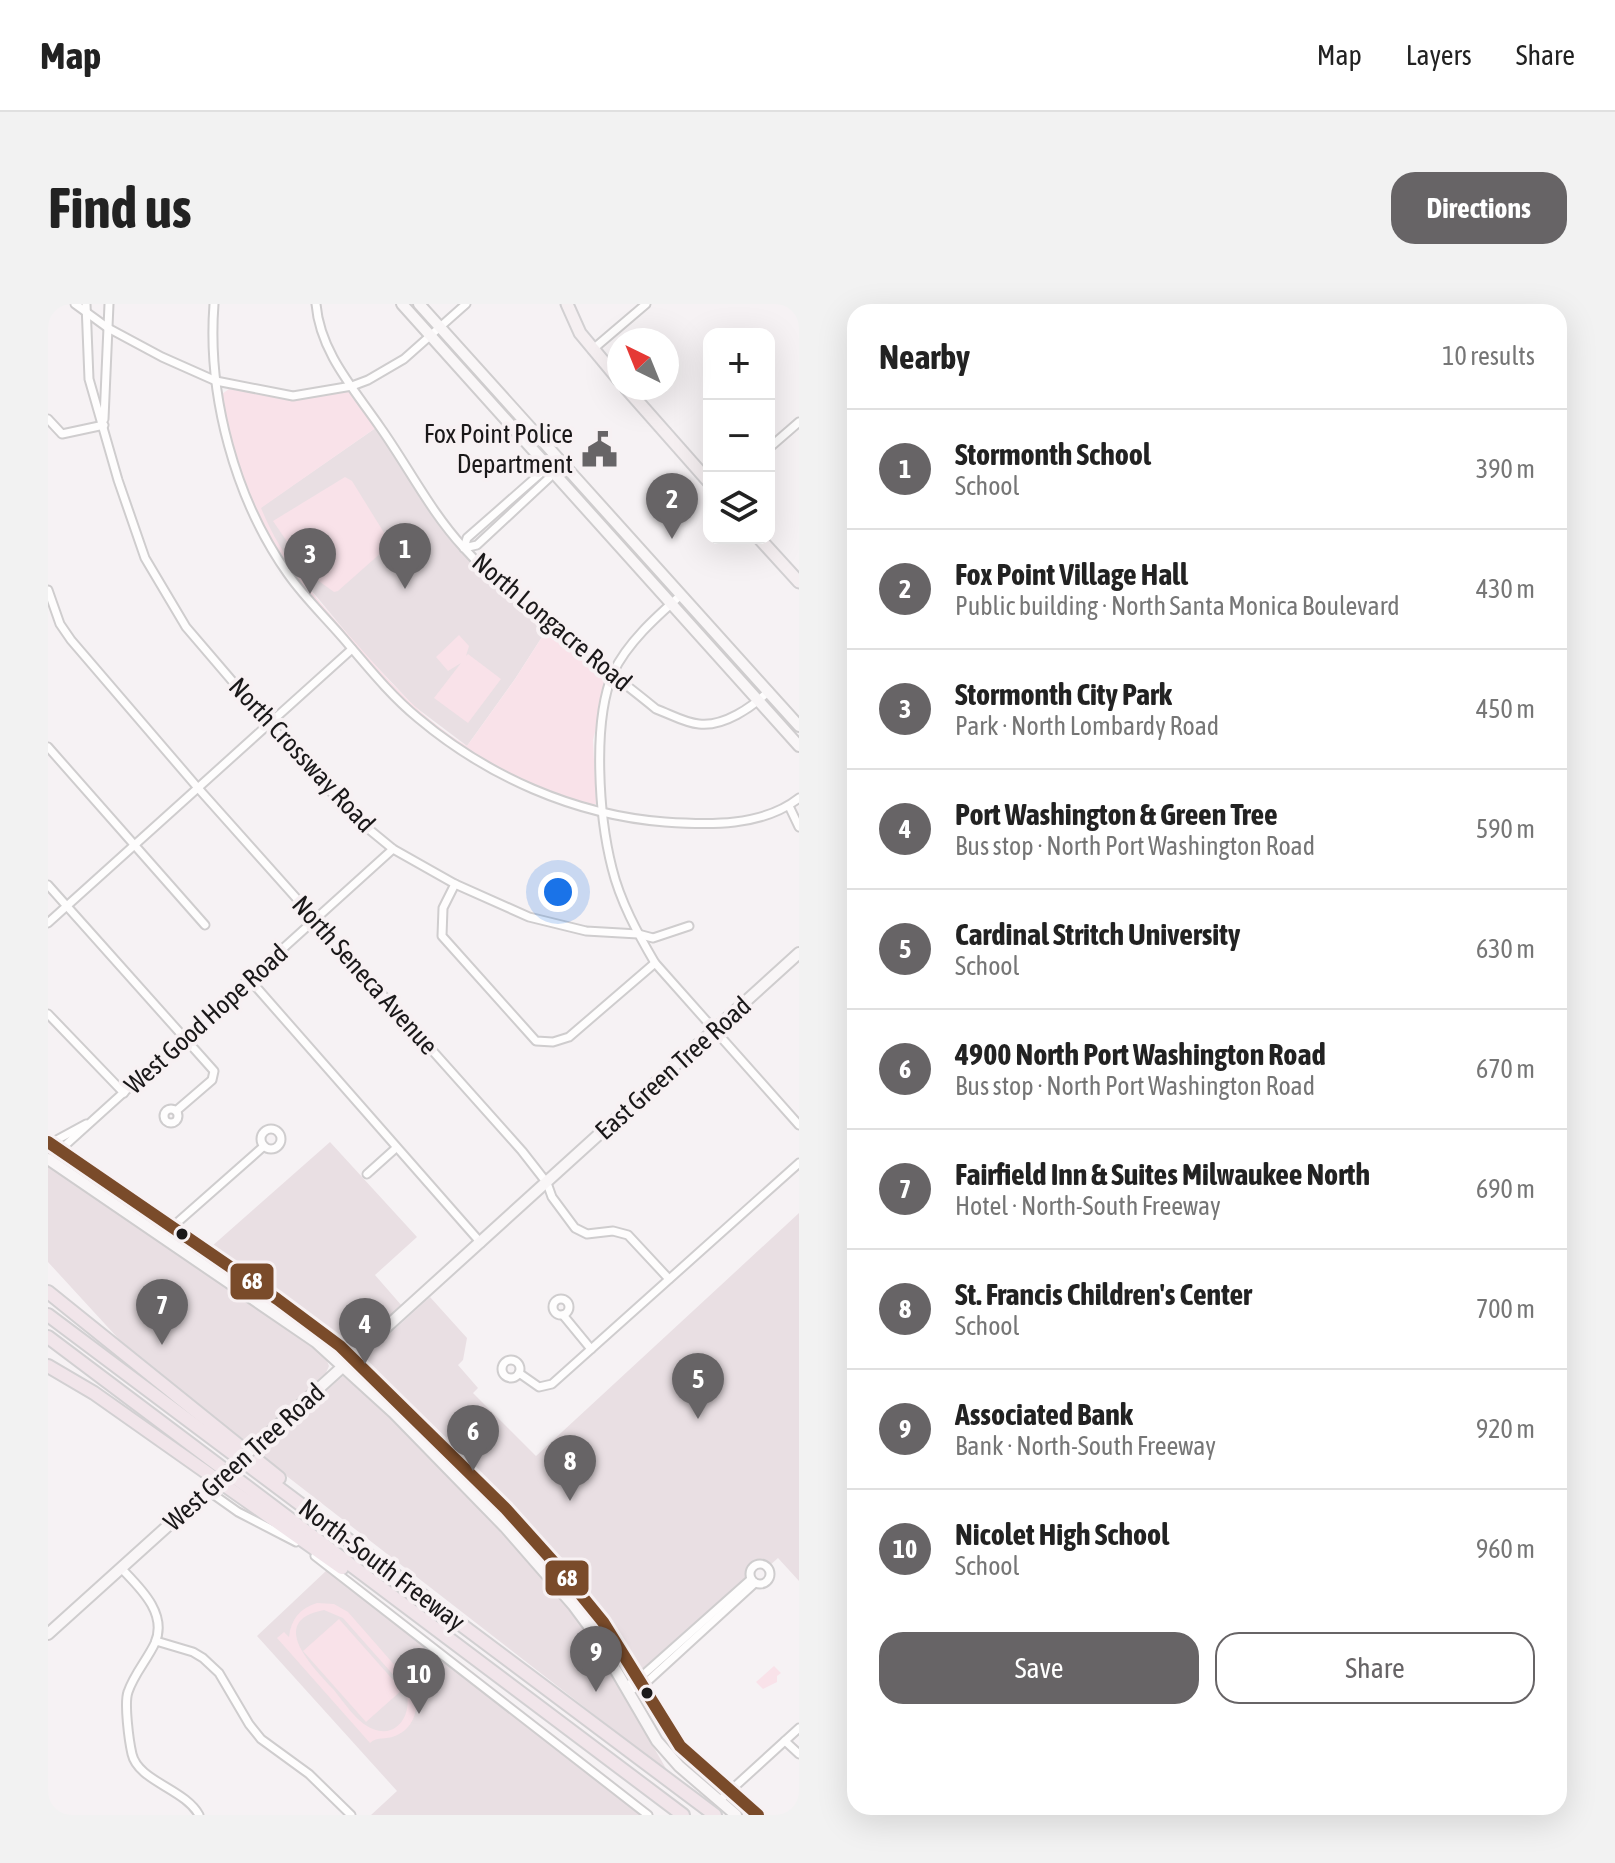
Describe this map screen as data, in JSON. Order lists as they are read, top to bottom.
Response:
{
  "streets": {
    "highway": ["North-South Freeway"],
    "street": [
      "North Longacre Road",
      "North Crossway Road",
      "North Seneca Avenue",
      "West Good Hope Road",
      "East Green Tree Road",
      "West Green Tree Road"
    ]
  },
  "crossings": [
    ["North Crossway Road", "West Good Hope Road"],
    ["North Seneca Avenue", "West Good Hope Road"],
    ["North Seneca Avenue", "East Green Tree Road"],
    ["North Seneca Avenue", "West Green Tree Road"],
    ["East Green Tree Road", "West Green Tree Road"]
  ],
  "places": {
    "public building": ["Fox Point Police Department"]
  },
  "lines": ["transit line 68"],
  "north": "top left",
  "page": {
    "header": "Map",
    "nav": ["Map", "Layers", "Share"],
    "buttons": [
      "Directions",
      ["Save", "Share"]
    ],
    "title": "Find us",
    "heading": ["Nearby", "10 results"],
    "map_buttons": ["+", "−"],
    "list": [
      {
        "mark": "1",
        "name": "Stormonth School",
        "note": "School",
        "value": "390 m"
      },
      {
        "mark": "2",
        "name": "Fox Point Village Hall",
        "note": "Public building · North Santa Monica Boulevard",
        "value": "430 m"
      },
      {
        "mark": "3",
        "name": "Stormonth City Park",
        "note": "Park · North Lombardy Road",
        "value": "450 m"
      },
      {
        "mark": "4",
        "name": "Port Washington & Green Tree",
        "note": "Bus stop · North Port Washington Road",
        "value": "590 m"
      },
      {
        "mark": "5",
        "name": "Cardinal Stritch University",
        "note": "School",
        "value": "630 m"
      },
      {
        "mark": "6",
        "name": "4900 North Port Washington Road",
        "note": "Bus stop · North Port Washington Road",
        "value": "670 m"
      },
      {
        "mark": "7",
        "name": "Fairfield Inn & Suites Milwaukee North",
        "note": "Hotel · North-South Freeway",
        "value": "690 m"
      },
      {
        "mark": "8",
        "name": "St. Francis Children's Center",
        "note": "School",
        "value": "700 m"
      },
      {
        "mark": "9",
        "name": "Associated Bank",
        "note": "Bank · North-South Freeway",
        "value": "920 m"
      },
      {
        "mark": "10",
        "name": "Nicolet High School",
        "note": "School",
        "value": "960 m"
      }
    ],
    "pins": [
      "2",
      "1",
      "3",
      "7",
      "4",
      "5",
      "6",
      "8",
      "9",
      "10"
    ]
  }
}
